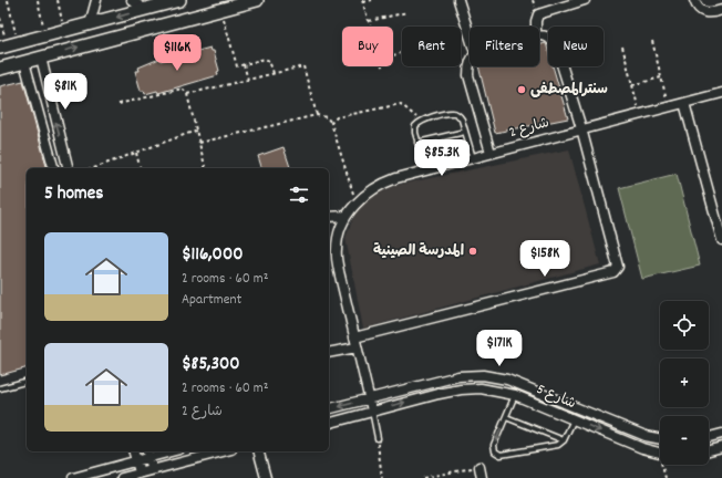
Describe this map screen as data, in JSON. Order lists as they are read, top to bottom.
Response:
{
  "streets": {
    "street": ["شارع 2", "شارع 5"]
  },
  "crossings": [
    ["شارع 2", "شارع 5"]
  ],
  "places": ["سنترالمصطفى", "المدرسة الصينية"],
  "page": {
    "chip": [
      "Buy",
      "Rent",
      "Filters",
      "New"
    ],
    "price": [
      "$116K",
      "$81K",
      "$85.3K",
      "$158K",
      "$171K"
    ],
    "heading": "5 homes",
    "list": [
      {
        "name": "$116,000",
        "note": "2 rooms · 60 m² · Apartment"
      },
      {
        "name": "$85,300",
        "note": "2 rooms · 60 m² · شارع 2"
      }
    ],
    "map_buttons": ["+", "−"]
  }
}
